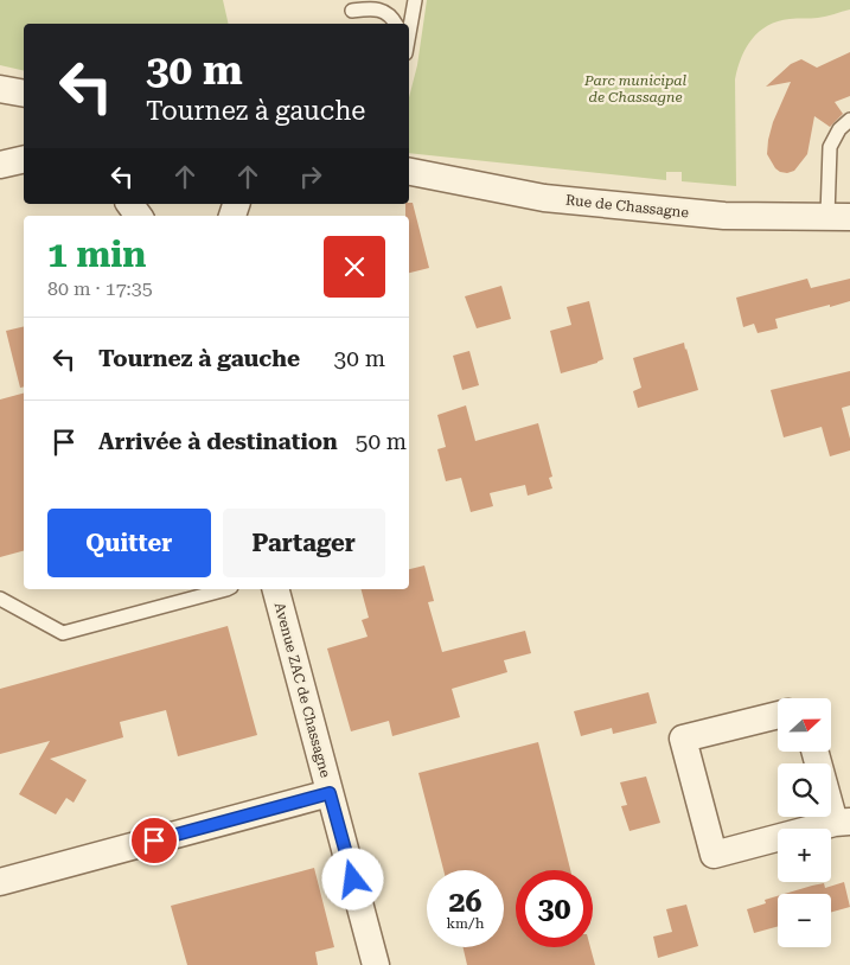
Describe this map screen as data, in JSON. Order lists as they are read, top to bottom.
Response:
{
  "streets": {
    "street": ["Rue de Chassagne", "Avenue ZAC de Chassagne"]
  },
  "parks": ["Parc municipal de Chassagne"],
  "north": "right",
  "page": {
    "turn": ["30 m", "Tournez à gauche"],
    "heading": ["1 min", "80 m · 17:35"],
    "list": [
      {
        "name": "Tournez à gauche",
        "value": "30 m"
      },
      {
        "name": "Arrivée à destination",
        "value": "50 m"
      }
    ],
    "buttons": ["Quitter", "Partager"],
    "map_buttons": ["+", "−"],
    "speed": "26 km/h",
    "limit": "30"
  }
}
